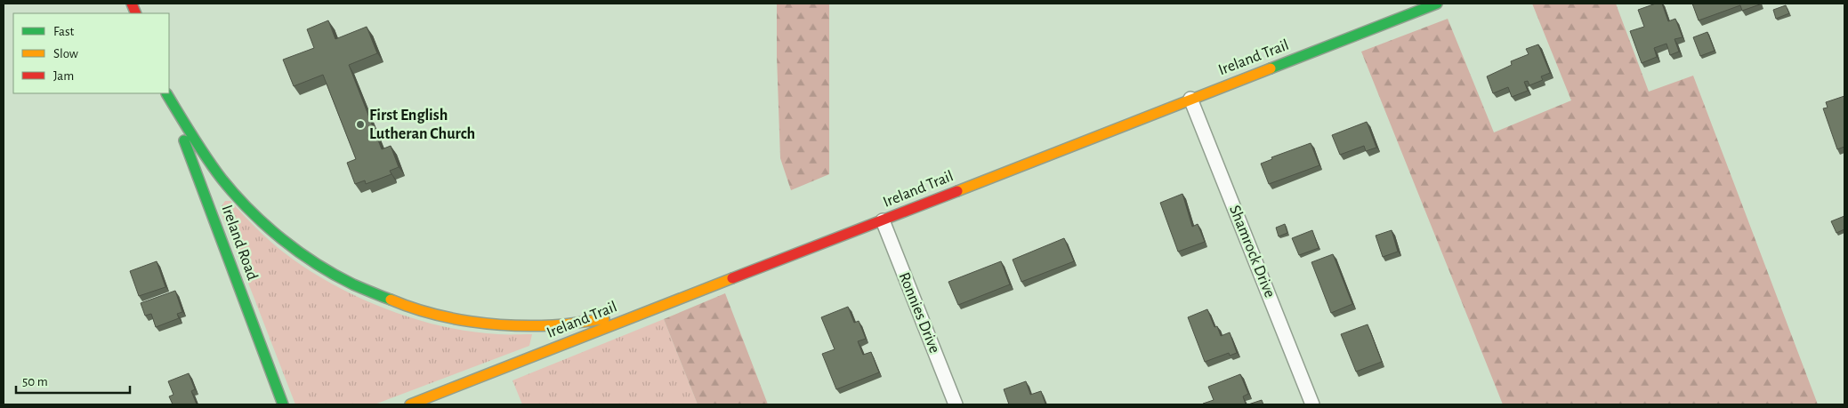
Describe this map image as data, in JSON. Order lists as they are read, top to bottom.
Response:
{
  "streets": {
    "street": [
      "Ireland Trail",
      "Ireland Road",
      "Shamrock Drive",
      "Ronnies Drive"
    ]
  },
  "crossings": [
    ["Ireland Trail", "Shamrock Drive"],
    ["Ireland Trail", "Ronnies Drive"]
  ],
  "places": ["First English Lutheran Church"],
  "legend": ["Fast", "Slow", "Jam"],
  "scale_bar": "50 m"
}
